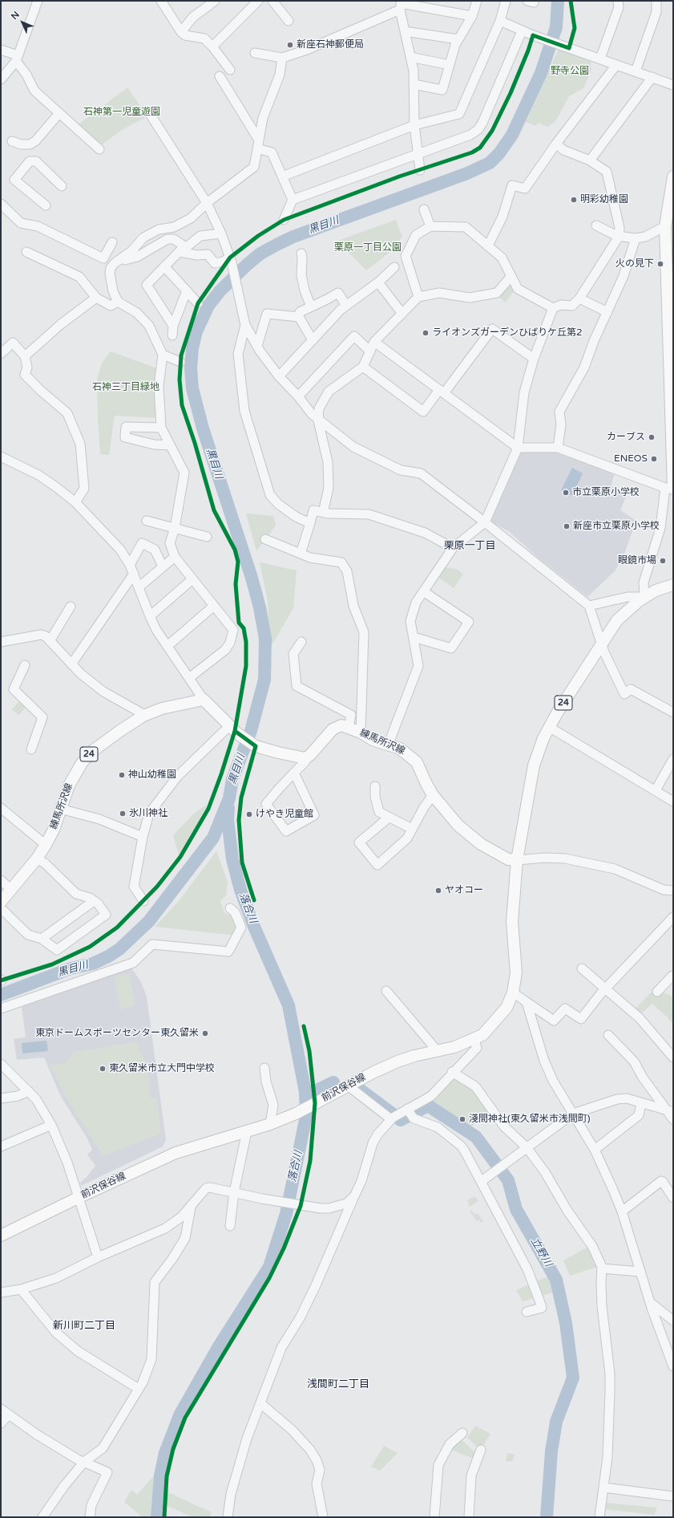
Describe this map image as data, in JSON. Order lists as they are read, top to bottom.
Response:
{
  "streets": {
    "main road": ["24", "練馬所沢線", "前沢保谷線"]
  },
  "crossings": [
    ["24", "練馬所沢線"],
    ["24", "前沢保谷線"],
    ["練馬所沢線", "前沢保谷線"]
  ],
  "districts": ["栗原一丁目", "新川町二丁目", "浅間町二丁目"],
  "water": ["黒目川", "落合川", "立野川"],
  "parks": [
    "野寺公園",
    "石神第一児童遊園",
    "栗原一丁目公園",
    "石神三丁目緑地"
  ],
  "places": [
    "新座石神郵便局",
    "明彩幼稚園",
    "火の見下",
    "ライオンズガーデンひばりケ丘第2",
    "カーブス",
    "ENEOS",
    "市立栗原小学校",
    "新座市立栗原小学校",
    "眼鏡市場",
    "神山幼稚園",
    "氷川神社",
    "けやき児童館",
    "ヤオコー",
    "東京ドームスポーツセンター東久留米",
    "東久留米市立大門中学校",
    "淺間神社(東久留米市浅間町)"
  ],
  "north": "top left"
}
